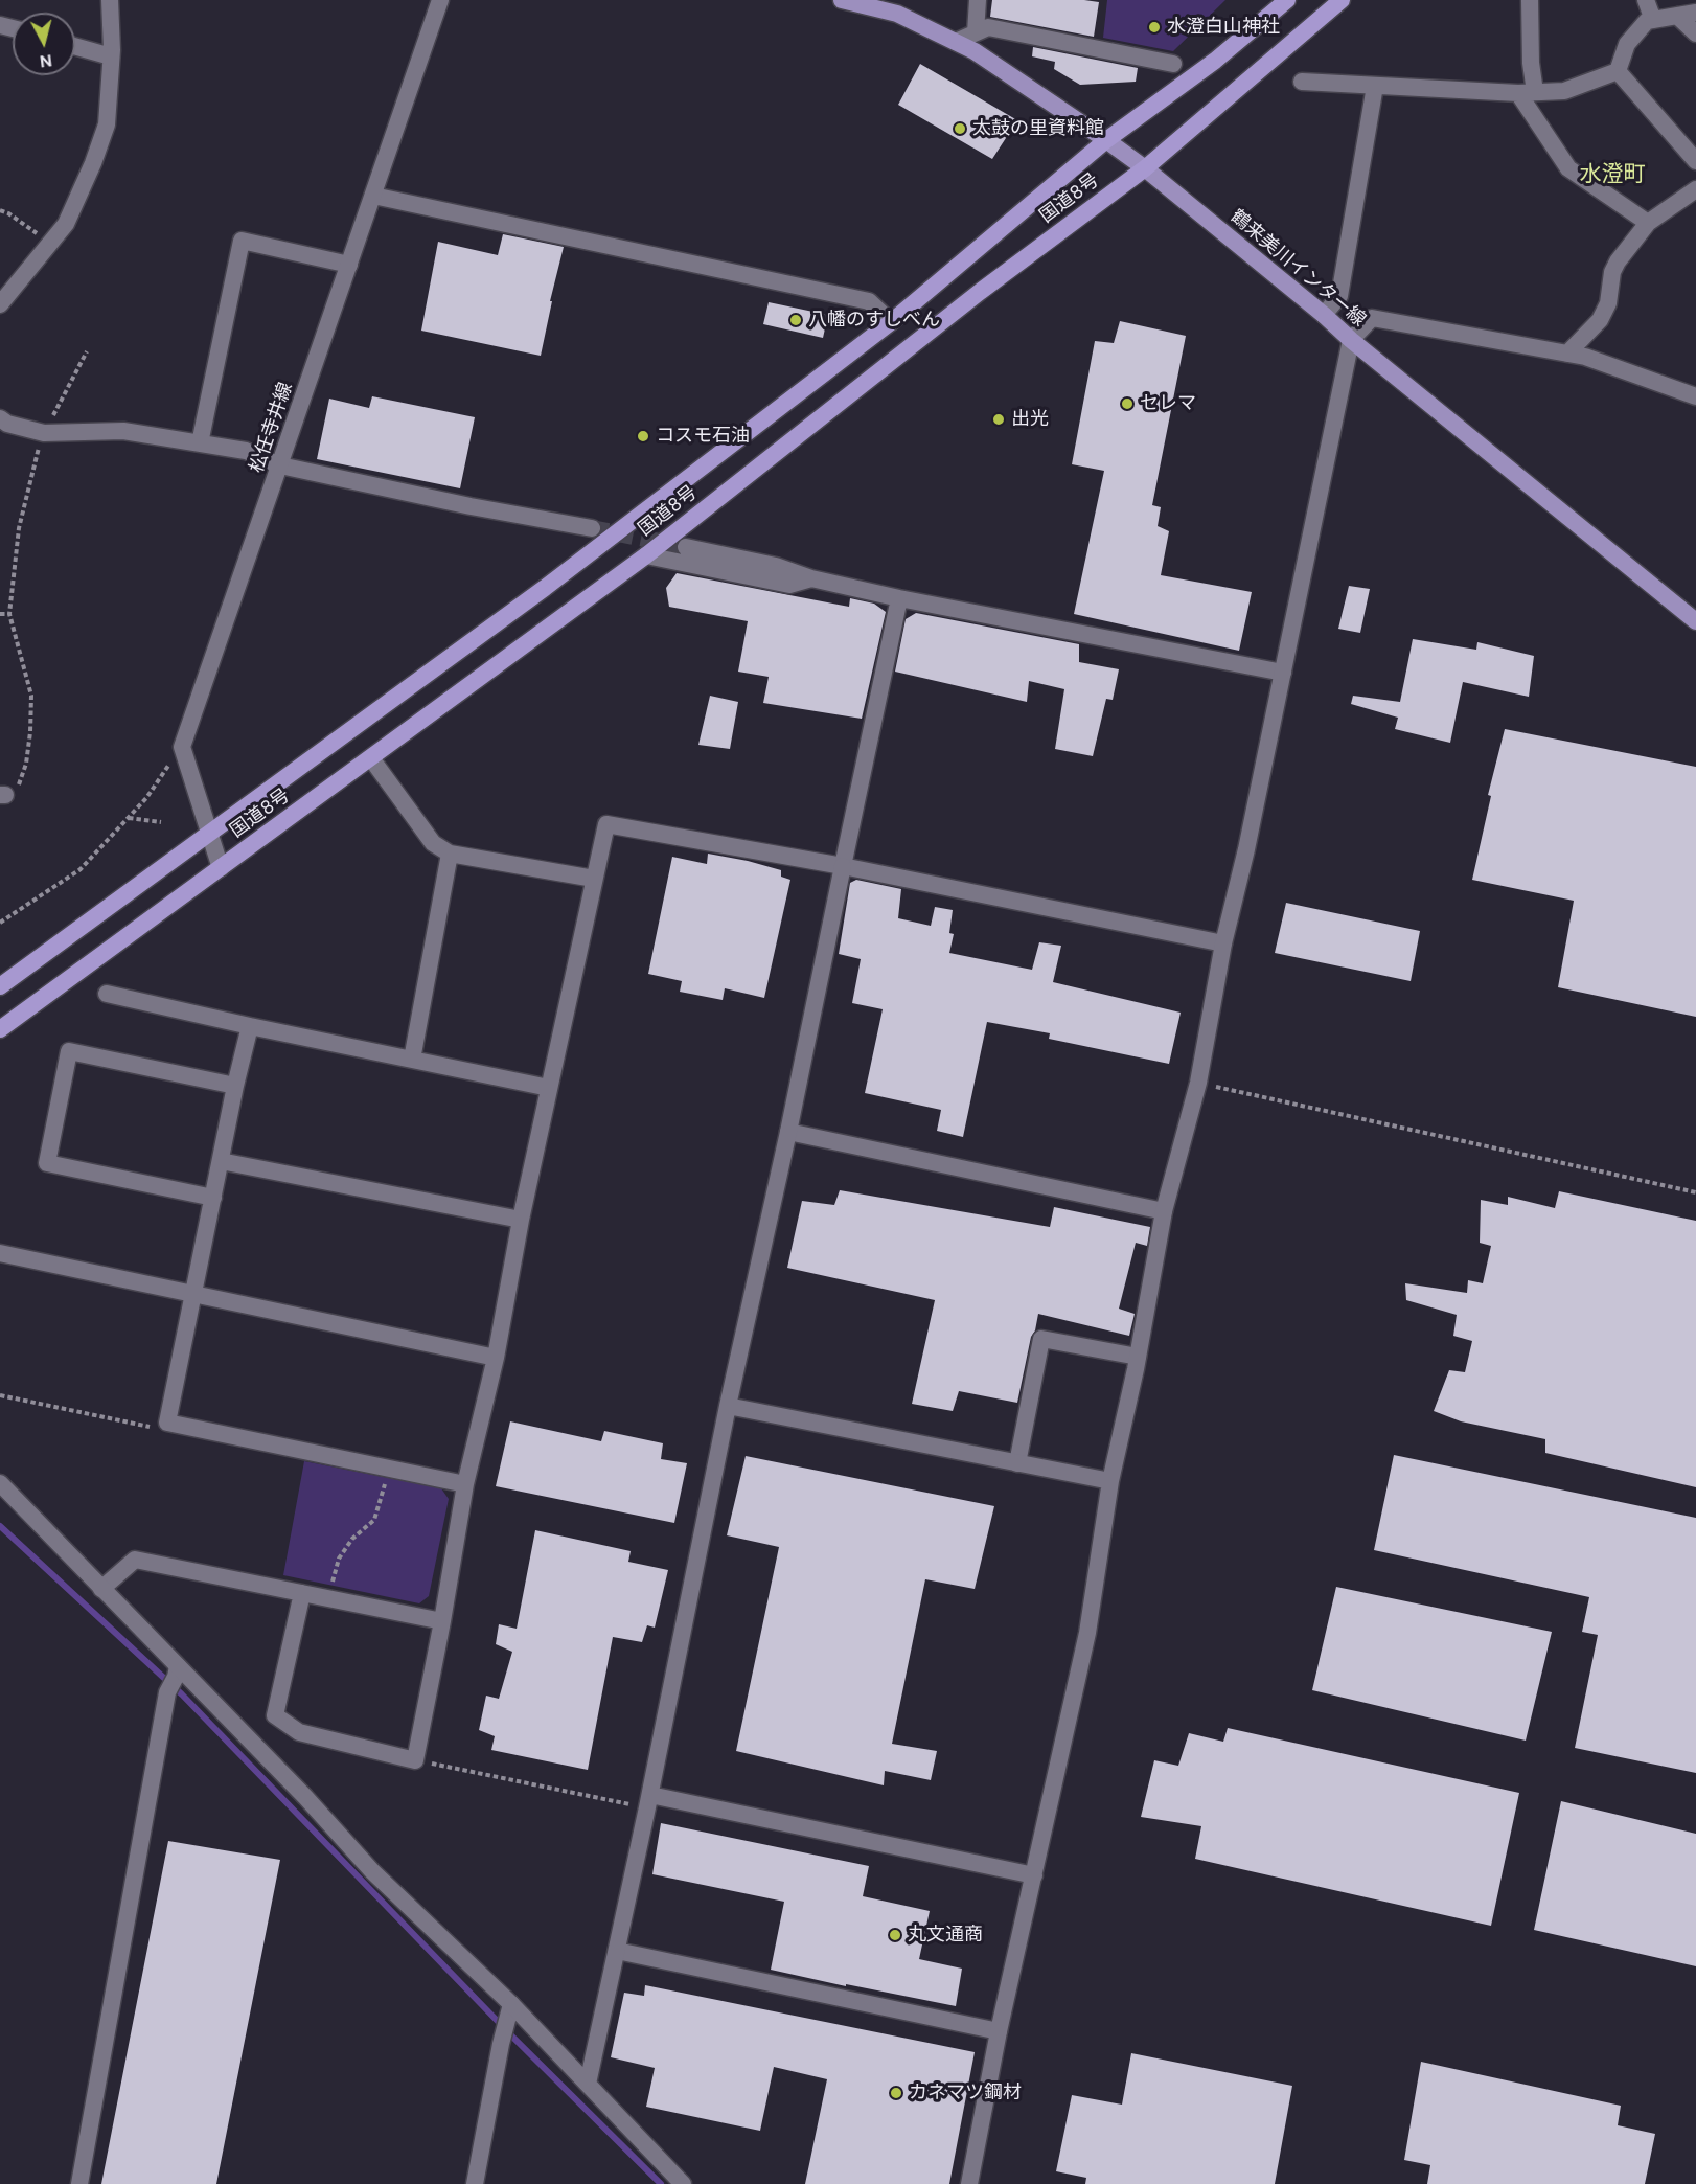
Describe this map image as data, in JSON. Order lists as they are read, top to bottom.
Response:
{
  "streets": {
    "highway": ["国道8号"],
    "main road": ["鶴来美川インター線"],
    "street": ["松任寺井線"]
  },
  "crossings": [
    ["国道8号", "鶴来美川インター線"]
  ],
  "districts": ["水澄町"],
  "places": [
    "水澄白山神社",
    "太鼓の里資料館",
    "八幡のすしべん",
    "セレマ",
    "出光",
    "コスモ石油",
    "丸文通商",
    "カネマツ鋼材"
  ],
  "north": "bottom"
}
